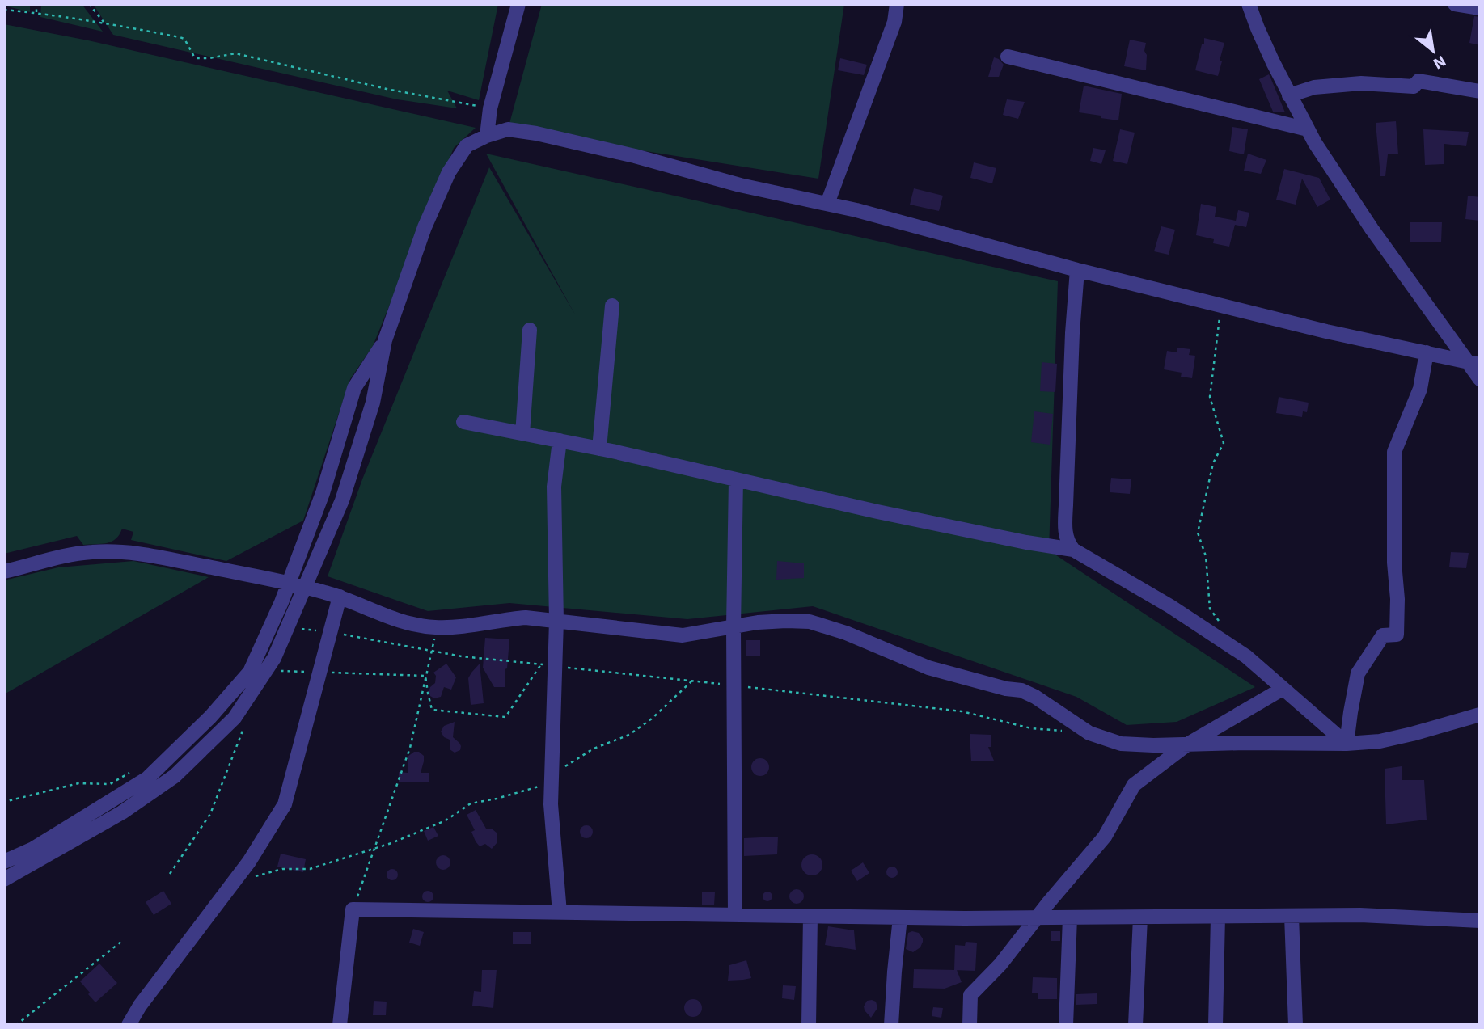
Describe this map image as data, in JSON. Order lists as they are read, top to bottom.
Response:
{
  "north": "bottom right"
}
